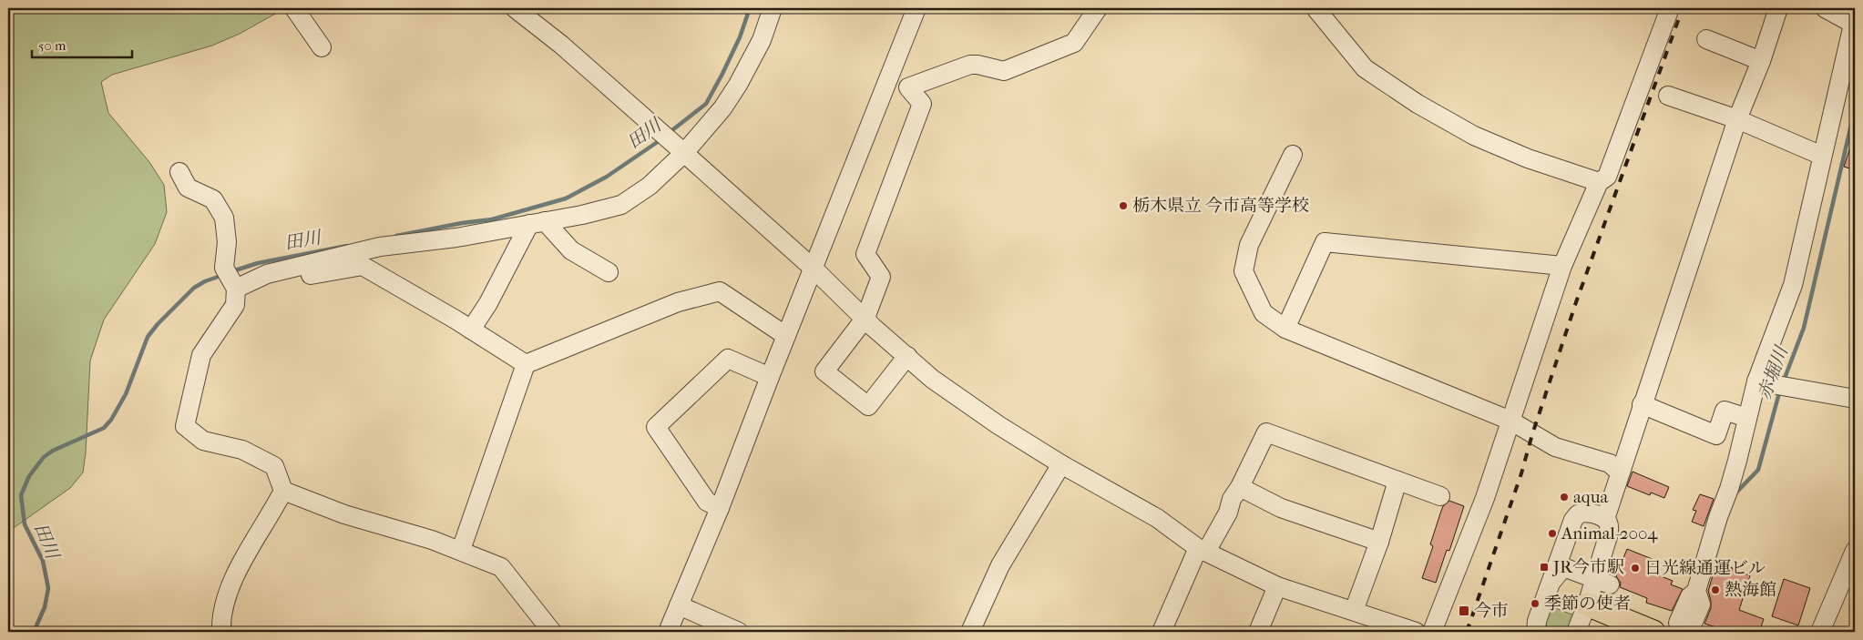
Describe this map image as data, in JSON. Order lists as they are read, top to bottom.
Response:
{
  "water": ["田川", "赤堀川"],
  "places": {
    "other": [
      "栃木県立 今市高等学校",
      "aqua",
      "Animal-2004",
      "日光線通運ビル",
      "熱海館",
      "季節の使者"
    ],
    "transit": ["JR今市駅", "今市"]
  },
  "scale_bar": "50 m"
}
